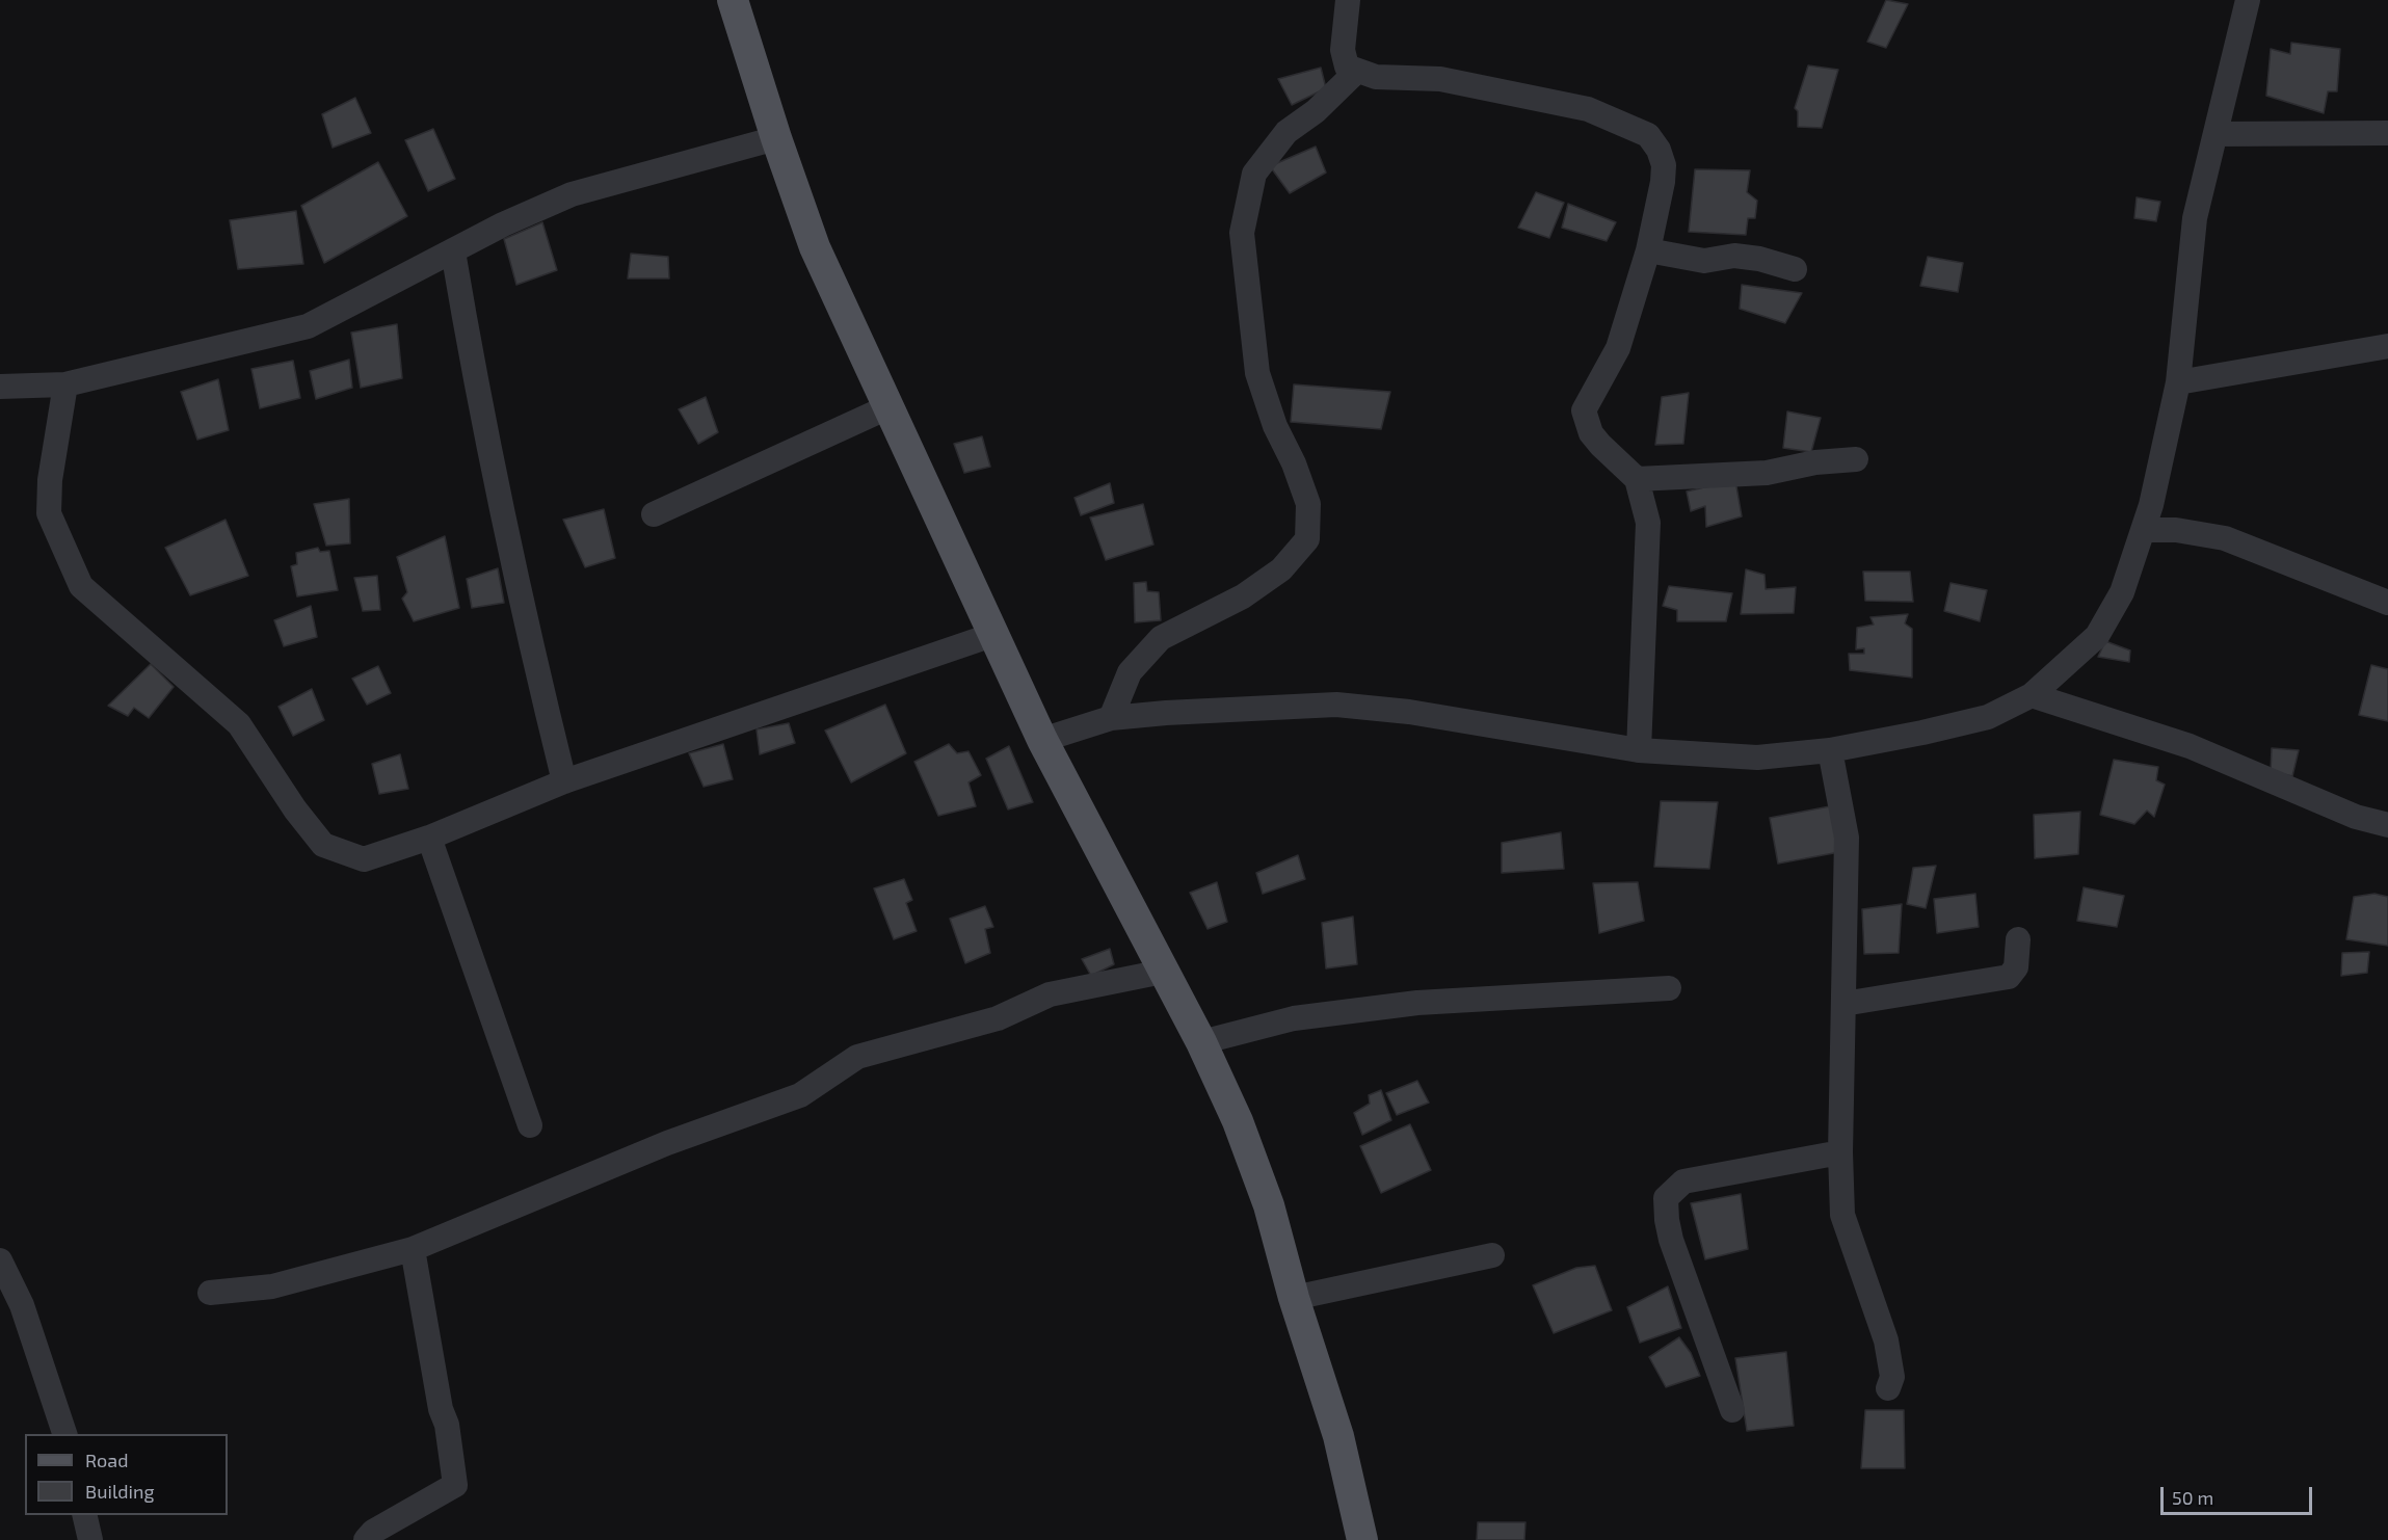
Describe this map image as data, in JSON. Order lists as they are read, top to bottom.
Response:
{
  "legend": ["Road", "Building"],
  "scale_bar": "50 m"
}
